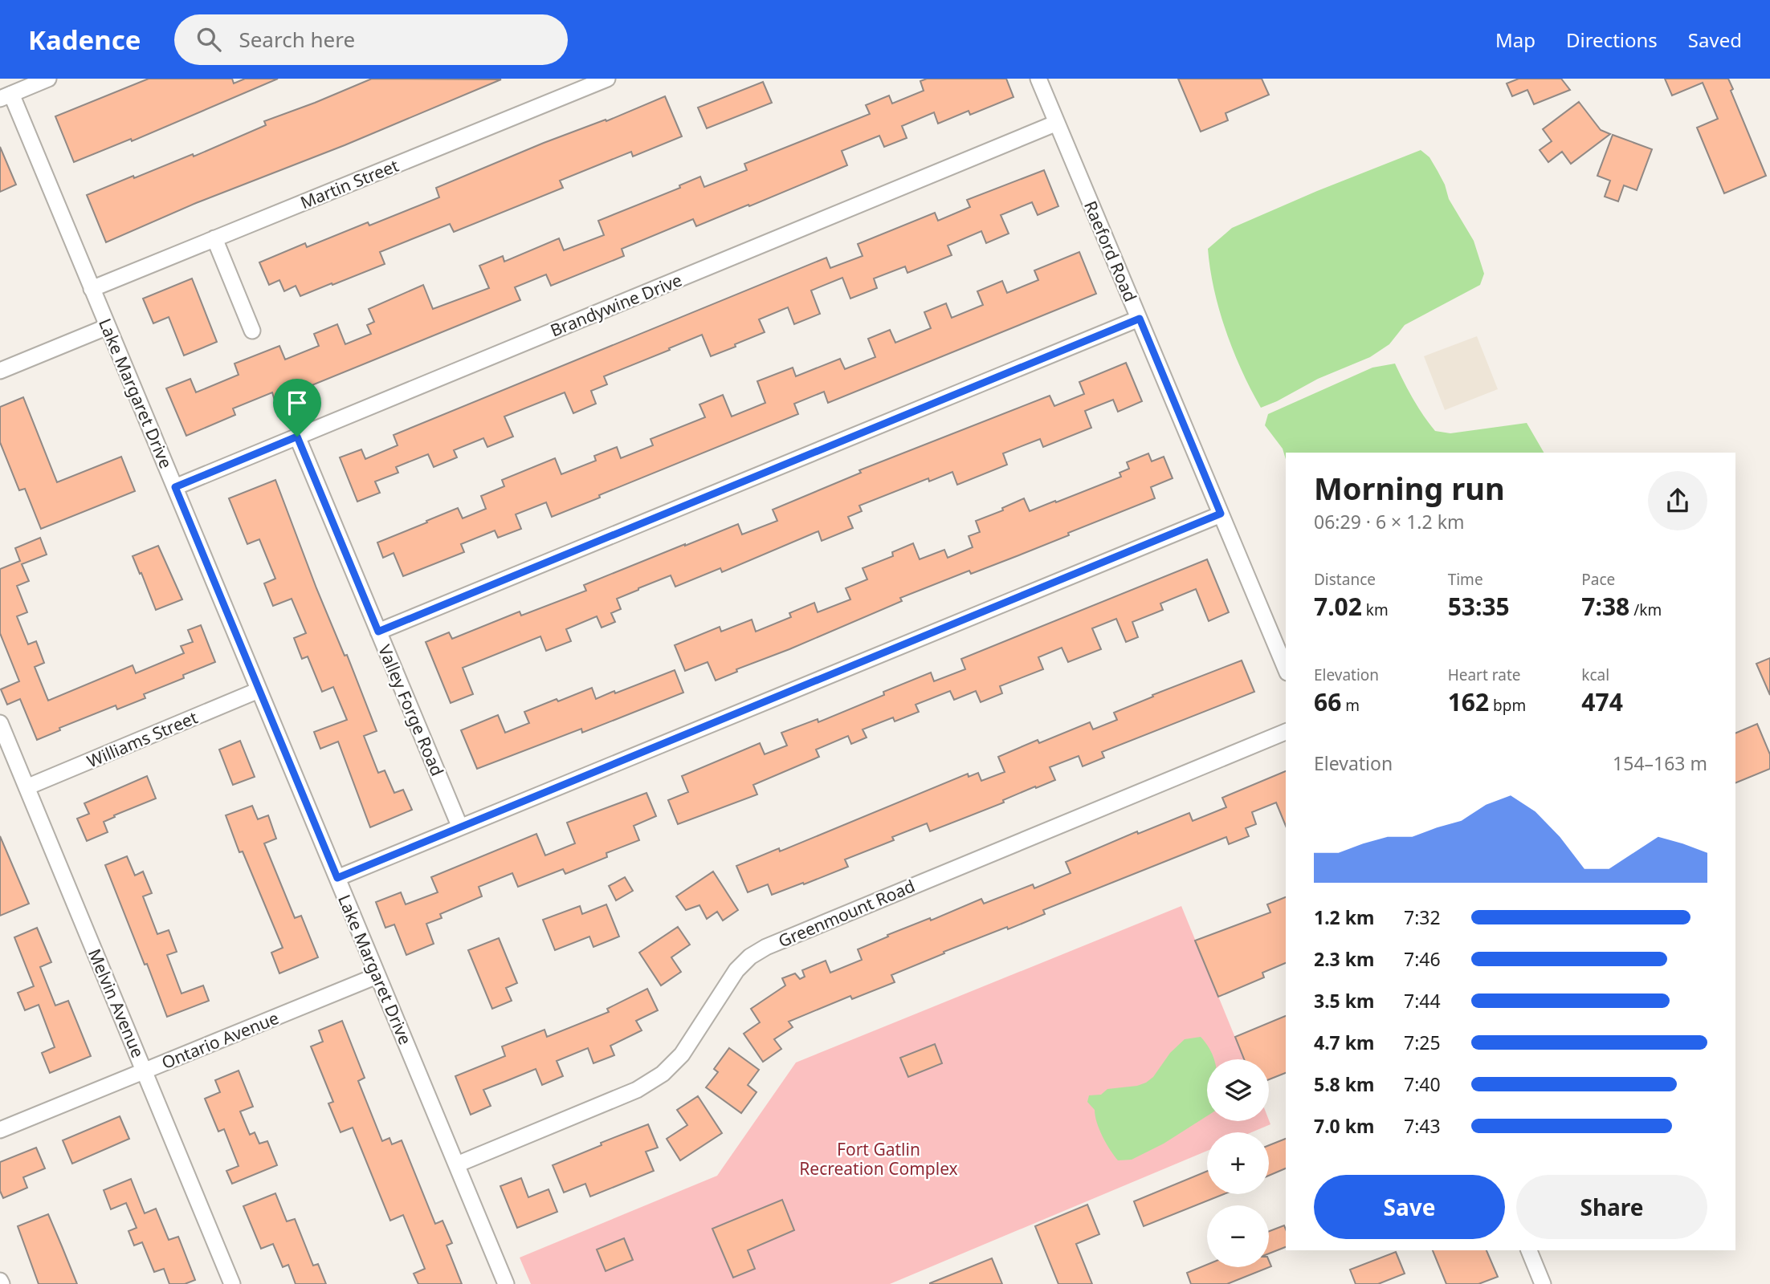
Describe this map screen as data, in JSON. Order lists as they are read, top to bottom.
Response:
{
  "streets": {
    "street": [
      "Martin Street",
      "Raeford Road",
      "Brandywine Drive",
      "Lake Margaret Drive",
      "Valley Forge Road",
      "Williams Street",
      "Greenmount Road",
      "Melvin Avenue",
      "Ontario Avenue"
    ]
  },
  "crossings": [
    ["Martin Street", "Lake Margaret Drive"],
    ["Raeford Road", "Brandywine Drive"],
    ["Brandywine Drive", "Lake Margaret Drive"],
    ["Brandywine Drive", "Valley Forge Road"],
    ["Lake Margaret Drive", "Williams Street"],
    ["Lake Margaret Drive", "Greenmount Road"],
    ["Lake Margaret Drive", "Ontario Avenue"],
    ["Williams Street", "Melvin Avenue"],
    ["Melvin Avenue", "Ontario Avenue"]
  ],
  "parks": ["Fort Gatlin Recreation Complex"],
  "page": {
    "header": "Kadence",
    "search": "Search here",
    "nav": ["Map", "Directions", "Saved"],
    "heading": ["Morning run", "06:29 · 6 × 1.2 km"],
    "stats": [
      ["Distance", "7.02 km"],
      ["Time", "53:35"],
      ["Pace", "7:38 /km"],
      ["Elevation", "66 m"],
      ["Heart rate", "162 bpm"],
      ["kcal", "474"]
    ],
    "chart": ["Elevation", "154–163 m"],
    "list": [
      {
        "name": "1.2 km",
        "note": "7:32"
      },
      {
        "name": "2.3 km",
        "note": "7:46"
      },
      {
        "name": "3.5 km",
        "note": "7:44"
      },
      {
        "name": "4.7 km",
        "note": "7:25"
      },
      {
        "name": "5.8 km",
        "note": "7:40"
      },
      {
        "name": "7.0 km",
        "note": "7:43"
      }
    ],
    "map_buttons": ["+", "−"],
    "buttons": ["Save", "Share"]
  }
}
